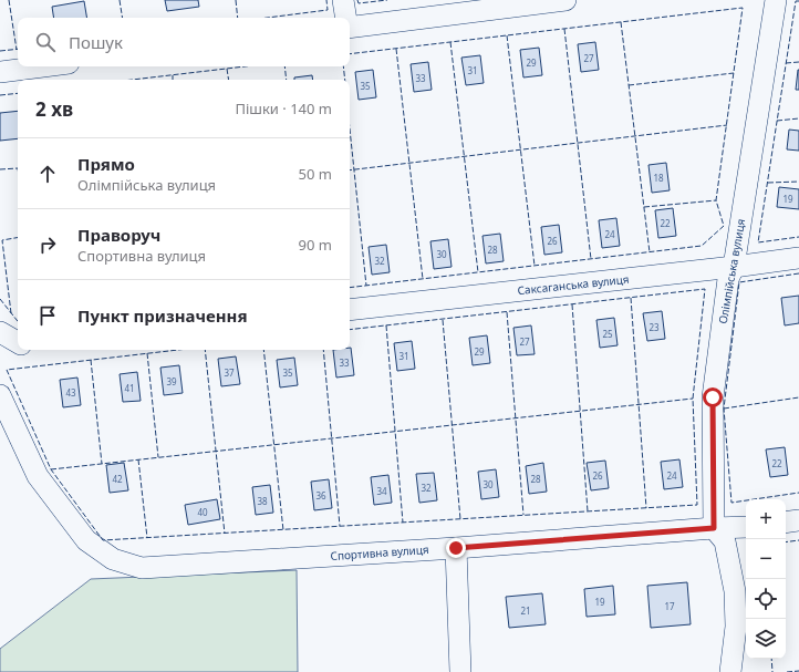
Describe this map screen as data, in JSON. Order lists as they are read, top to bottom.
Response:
{
  "streets": {
    "street": ["Олімпійська вулиця", "Саксаганська вулиця", "Спортивна вулиця"]
  },
  "crossings": [
    ["Олімпійська вулиця", "Саксаганська вулиця"],
    ["Олімпійська вулиця", "Спортивна вулиця"]
  ],
  "house_numbers": [
    "27",
    "29",
    "31",
    "33",
    "35",
    "18",
    "19",
    "22",
    "24",
    "26",
    "28",
    "30",
    "32",
    "23",
    "25",
    "27",
    "29",
    "31",
    "33",
    "37",
    "35",
    "39",
    "41",
    "43",
    "22",
    "26",
    "24",
    "42",
    "28",
    "30",
    "32",
    "34",
    "36",
    "38",
    "40",
    "19",
    "17",
    "21"
  ],
  "page": {
    "search": "Пошук",
    "heading": ["2 хв", "Пішки · 140 m"],
    "list": [
      ["Прямо", "Олімпійська вулиця", "50 m"],
      ["Праворуч", "Спортивна вулиця", "90 m"],
      "Пункт призначення"
    ],
    "map_buttons": ["+", "−"]
  }
}
